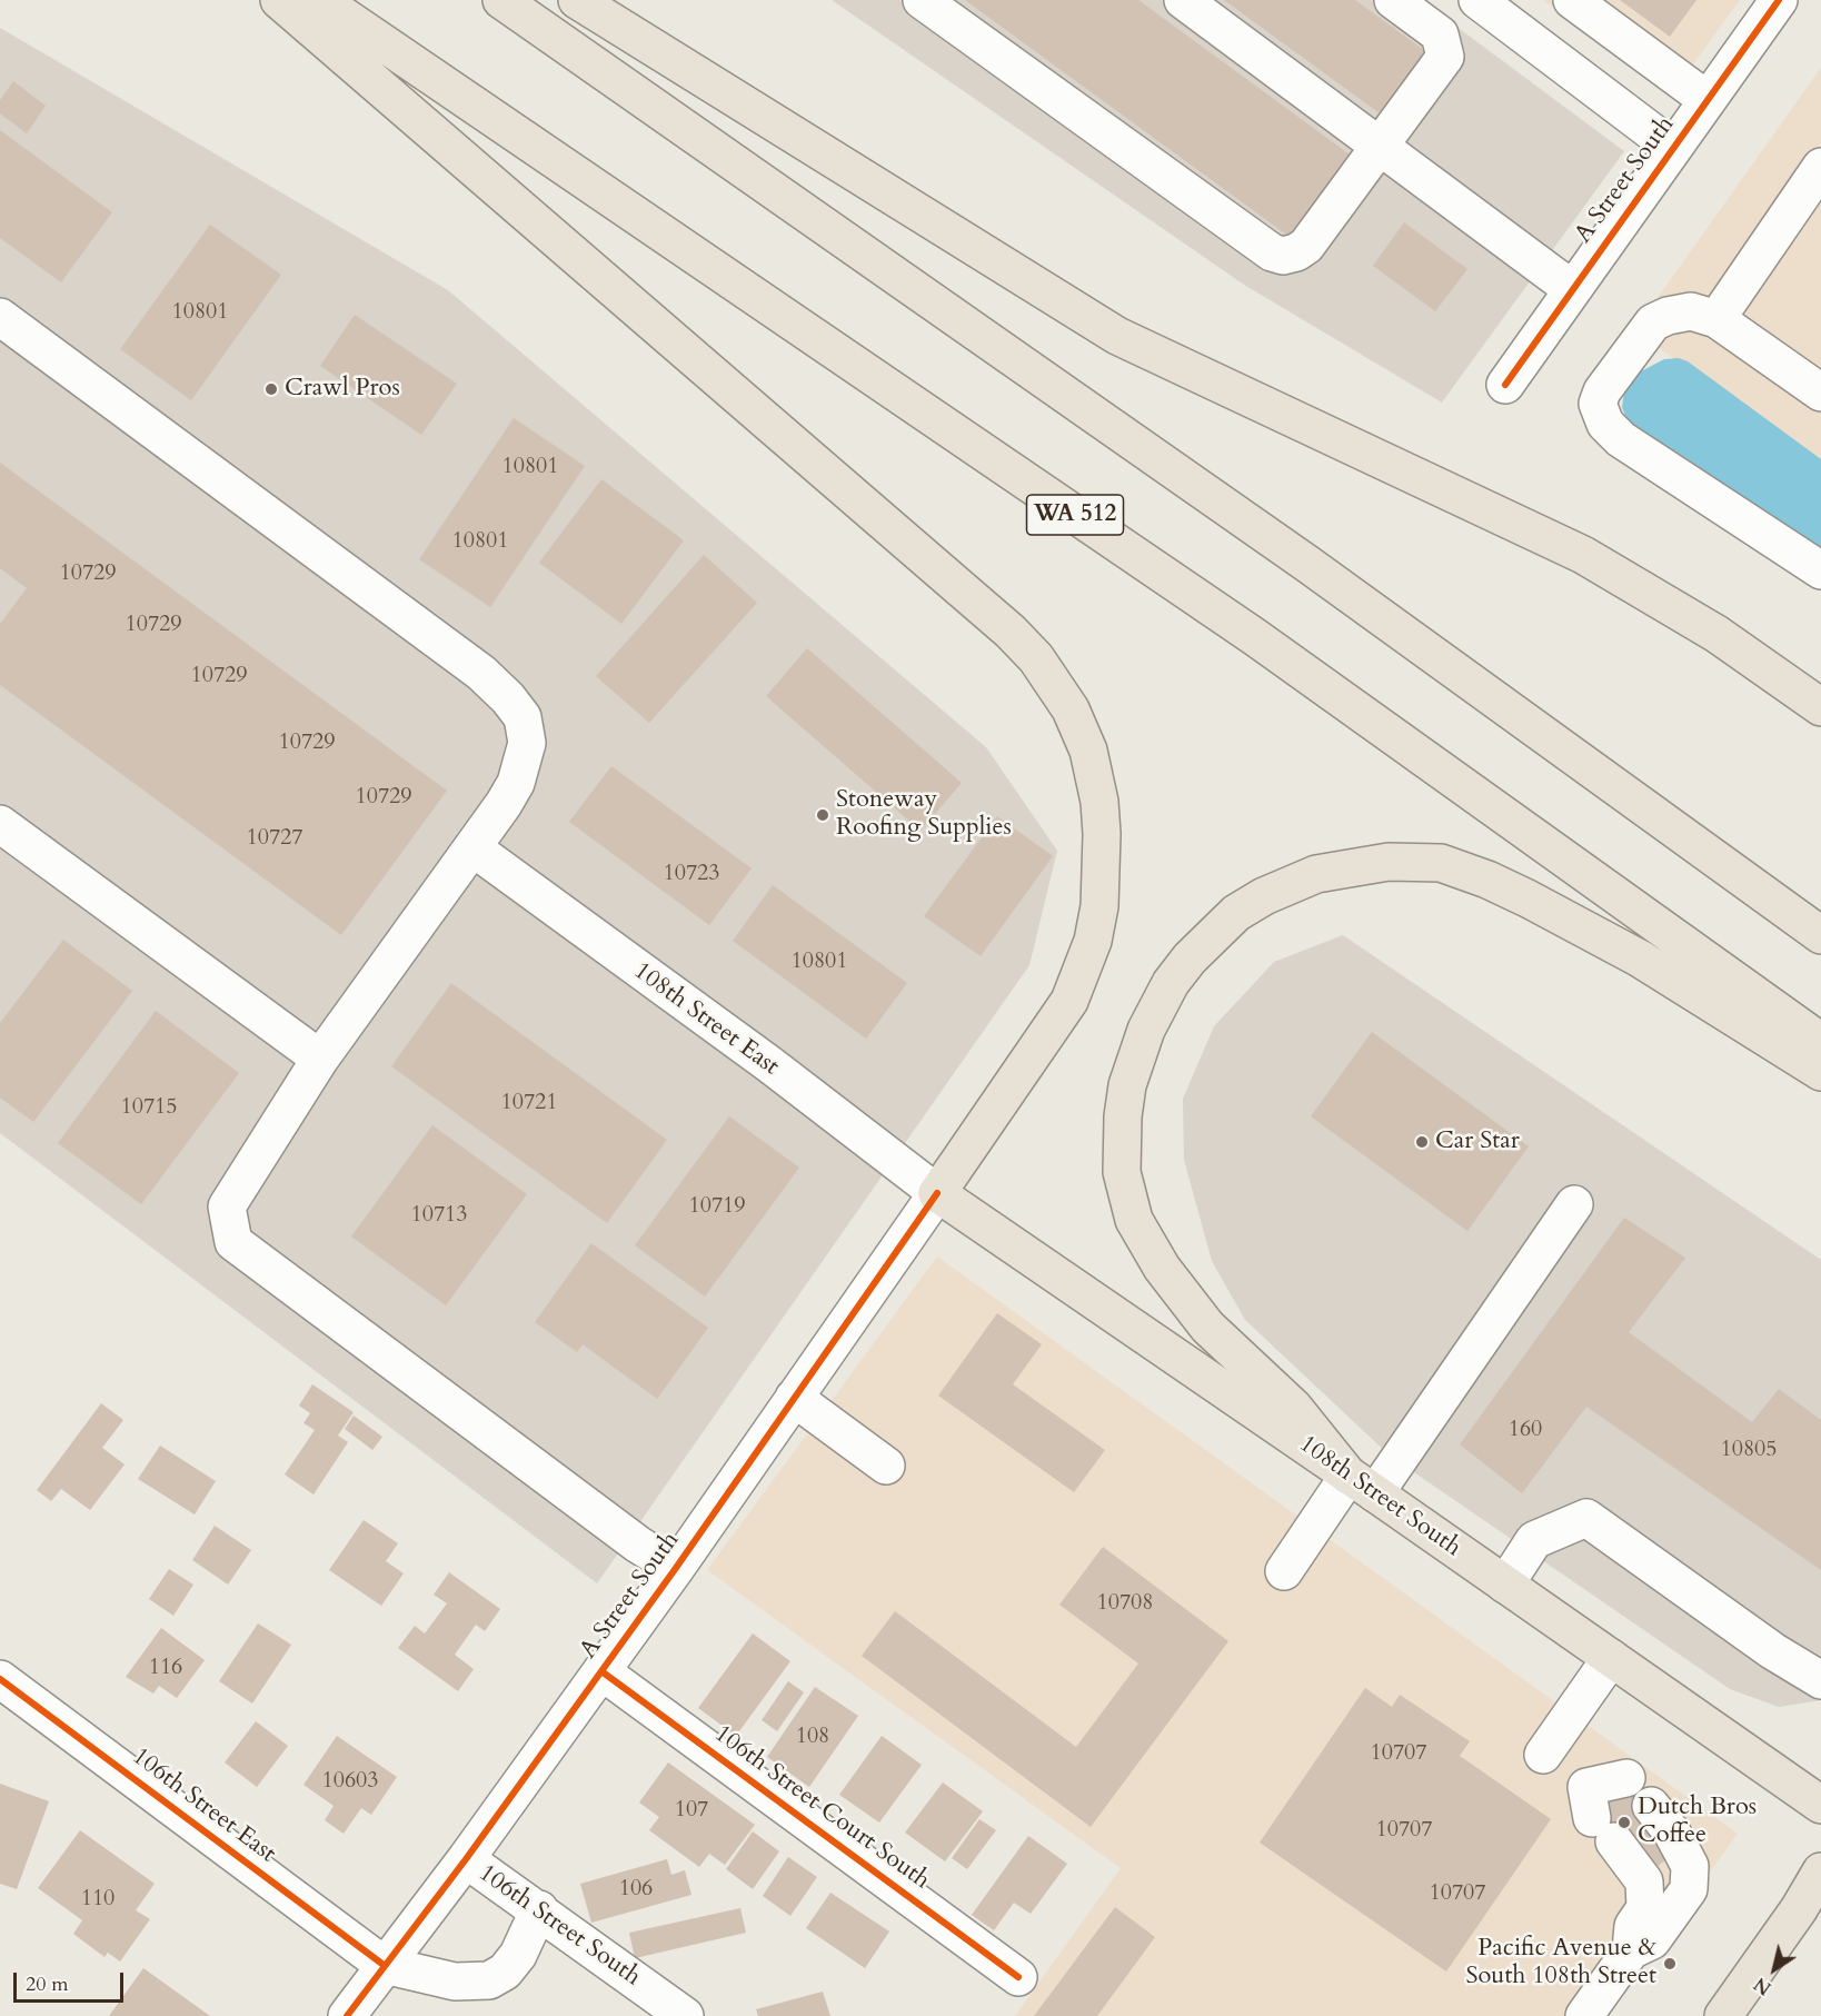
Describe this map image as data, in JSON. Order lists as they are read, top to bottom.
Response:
{
  "streets": {
    "main road": ["WA 512", "108th Street South"],
    "street": [
      "A Street South",
      "108th Street East",
      "106th Street East",
      "106th Street Court South",
      "106th Street South"
    ]
  },
  "crossings": [
    ["A Street South", "108th Street East"],
    ["A Street South", "108th Street South"],
    ["A Street South", "106th Street East"],
    ["A Street South", "106th Street Court South"],
    ["A Street South", "106th Street South"],
    ["108th Street East", "108th Street South"]
  ],
  "places": [
    "Crawl Pros",
    "Stoneway Roofing Supplies",
    "Car Star",
    "Dutch Bros Coffee",
    "Pacific Avenue & South 108th Street"
  ],
  "house_numbers": [
    "10801",
    "10801",
    "10801",
    "10729",
    "10729",
    "10729",
    "10729",
    "10729",
    "10727",
    "10723",
    "10801",
    "10721",
    "10715",
    "10719",
    "10713",
    "160",
    "10805",
    "10708",
    "116",
    "108",
    "10707",
    "10603",
    "107",
    "10707",
    "106",
    "10707",
    "110"
  ],
  "scale_bar": "20 m",
  "north": "bottom left"
}
